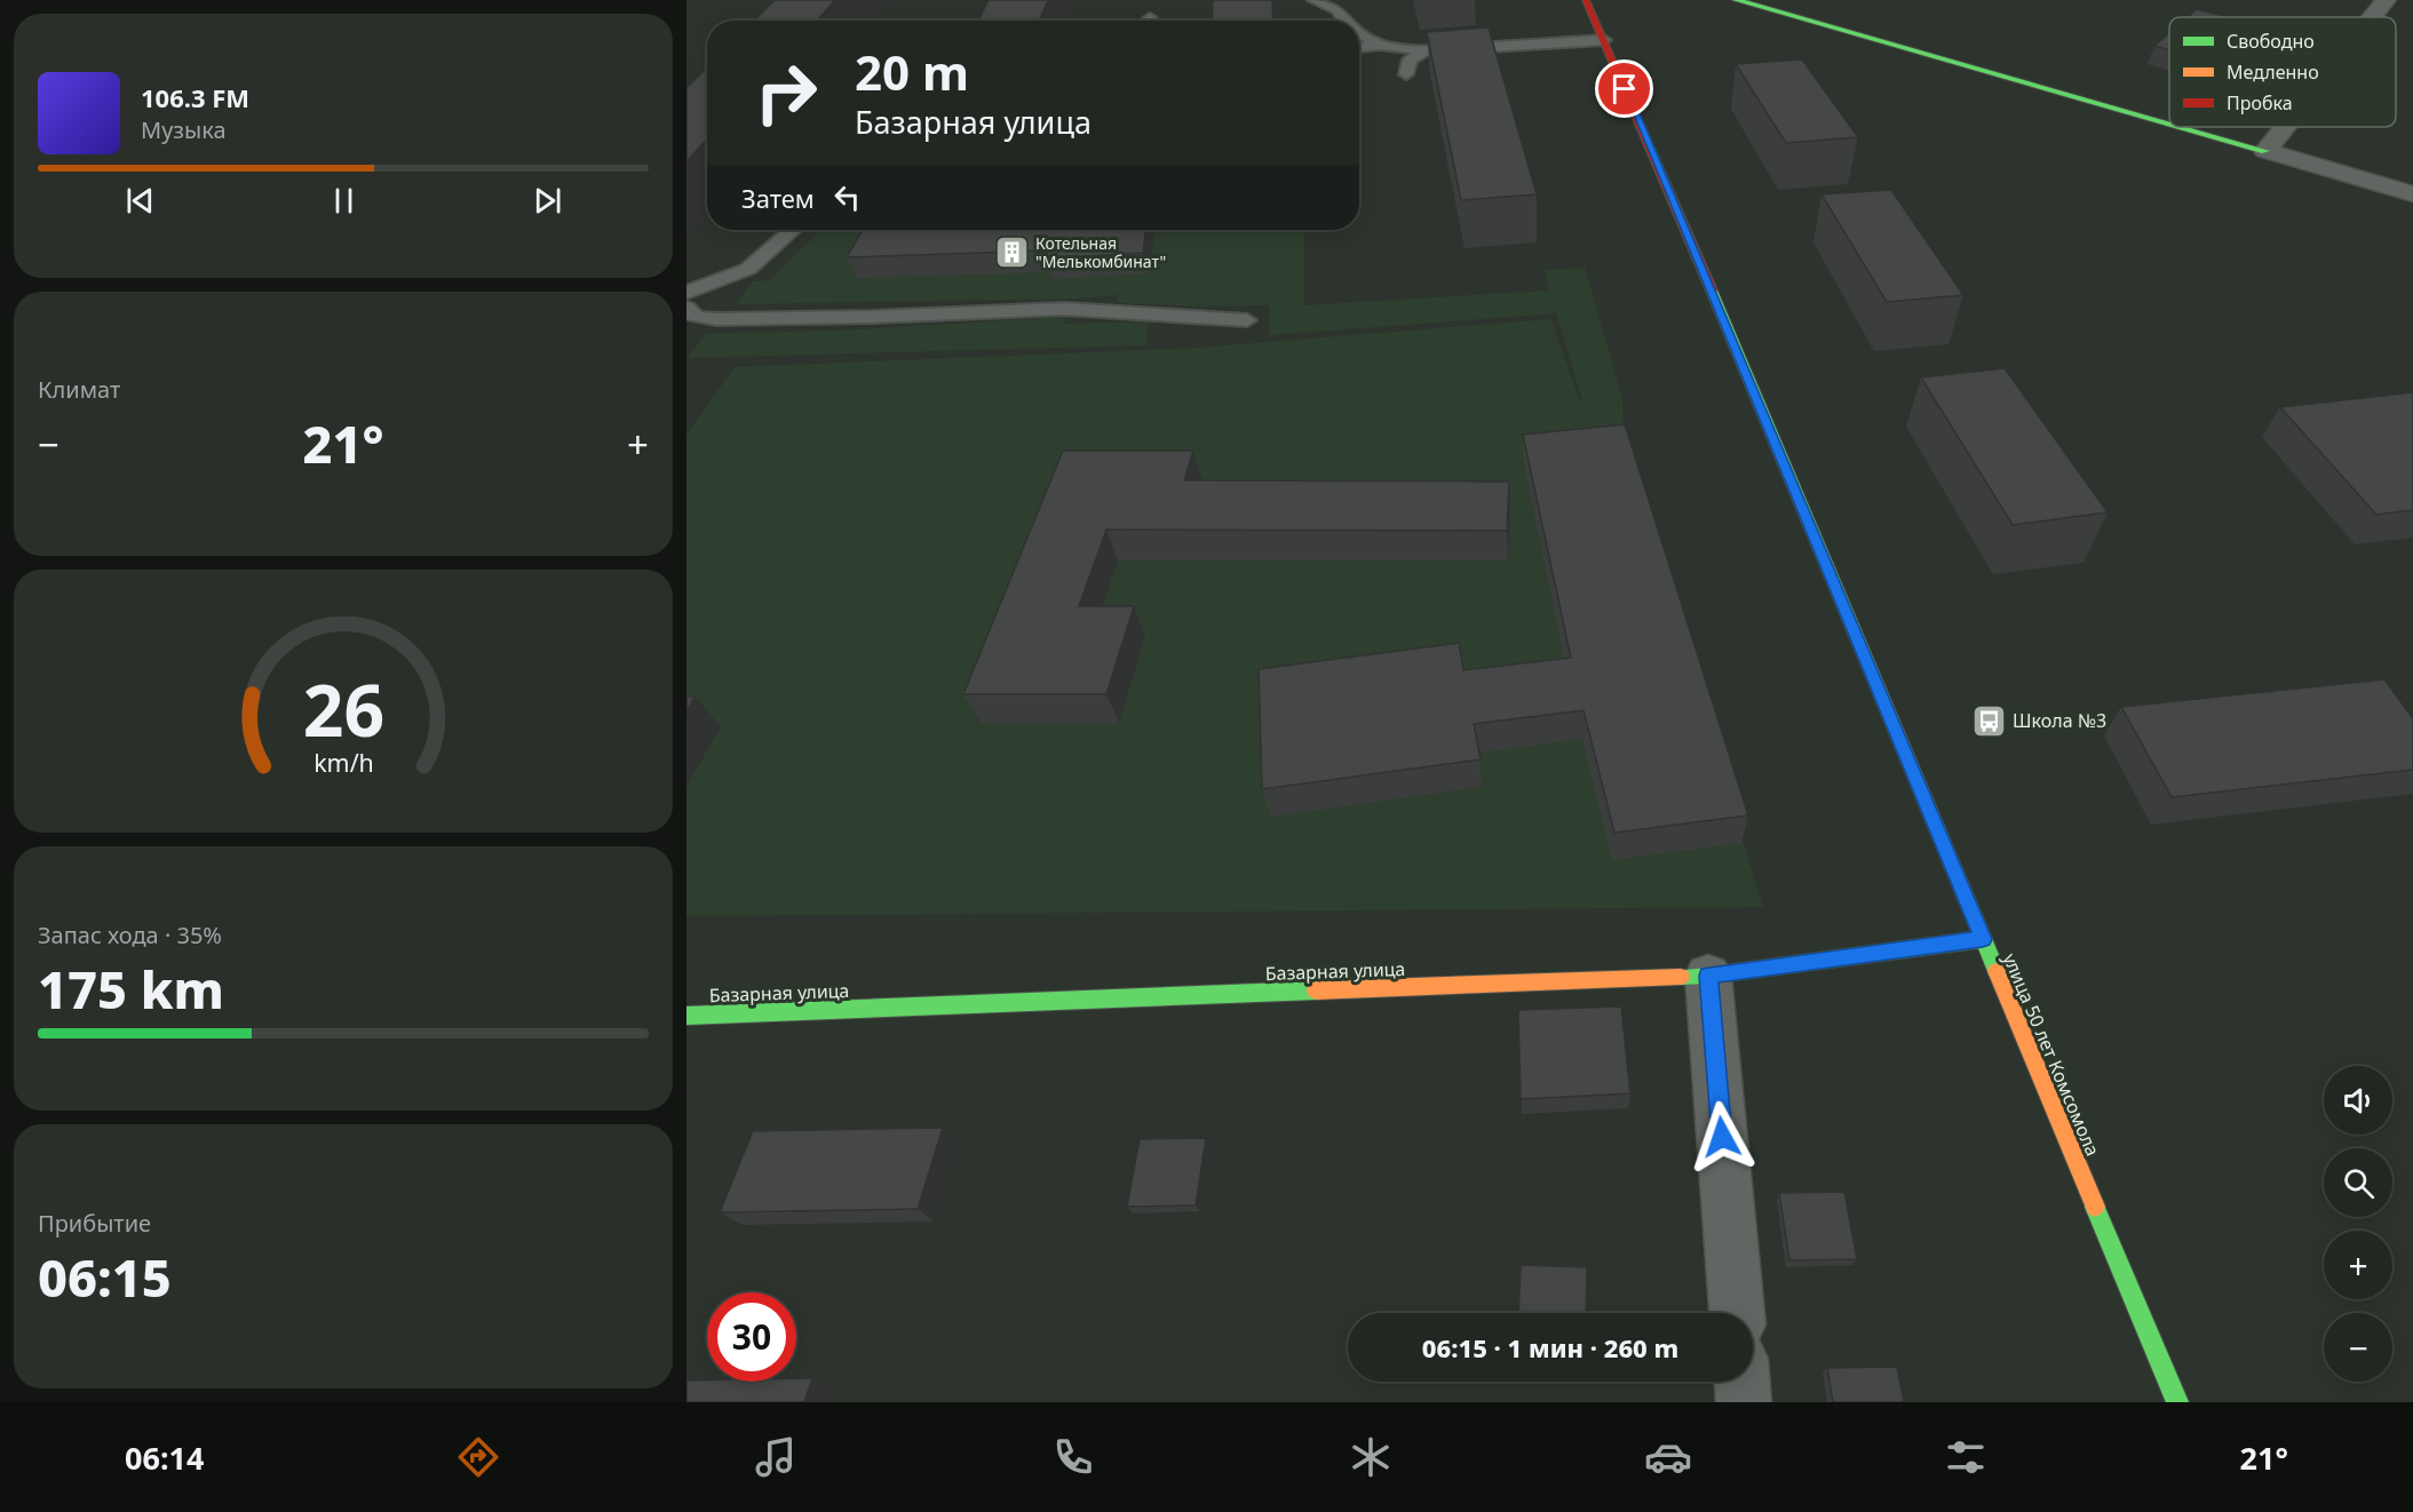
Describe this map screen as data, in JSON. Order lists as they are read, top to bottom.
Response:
{
  "streets": {
    "street": ["Базарная улица", "улица 50 лет Комсомола"]
  },
  "crossings": [
    ["Базарная улица", "улица 50 лет Комсомола"]
  ],
  "places": {
    "building": ["Котельная \"Мелькомбинат\""],
    "bus stop": ["Школа №3"]
  },
  "legend": ["Свободно", "Медленно", "Пробка"],
  "page": {
    "turn": ["20 m", "Базарная улица"],
    "song": ["106.3 FM", "Музыка"],
    "then": "Затем",
    "tile": [
      "Климат",
      ["Запас хода · 35%", "175 km"],
      ["Прибытие", "06:15"]
    ],
    "heat": ["−", "21°", "+"],
    "map_buttons": ["+", "−"],
    "limit": "30",
    "trip": "06:15 · 1 мин · 260 m",
    "tabs": ["06:14", "21°"],
    "gauge": ["26", "km/h"]
  }
}
